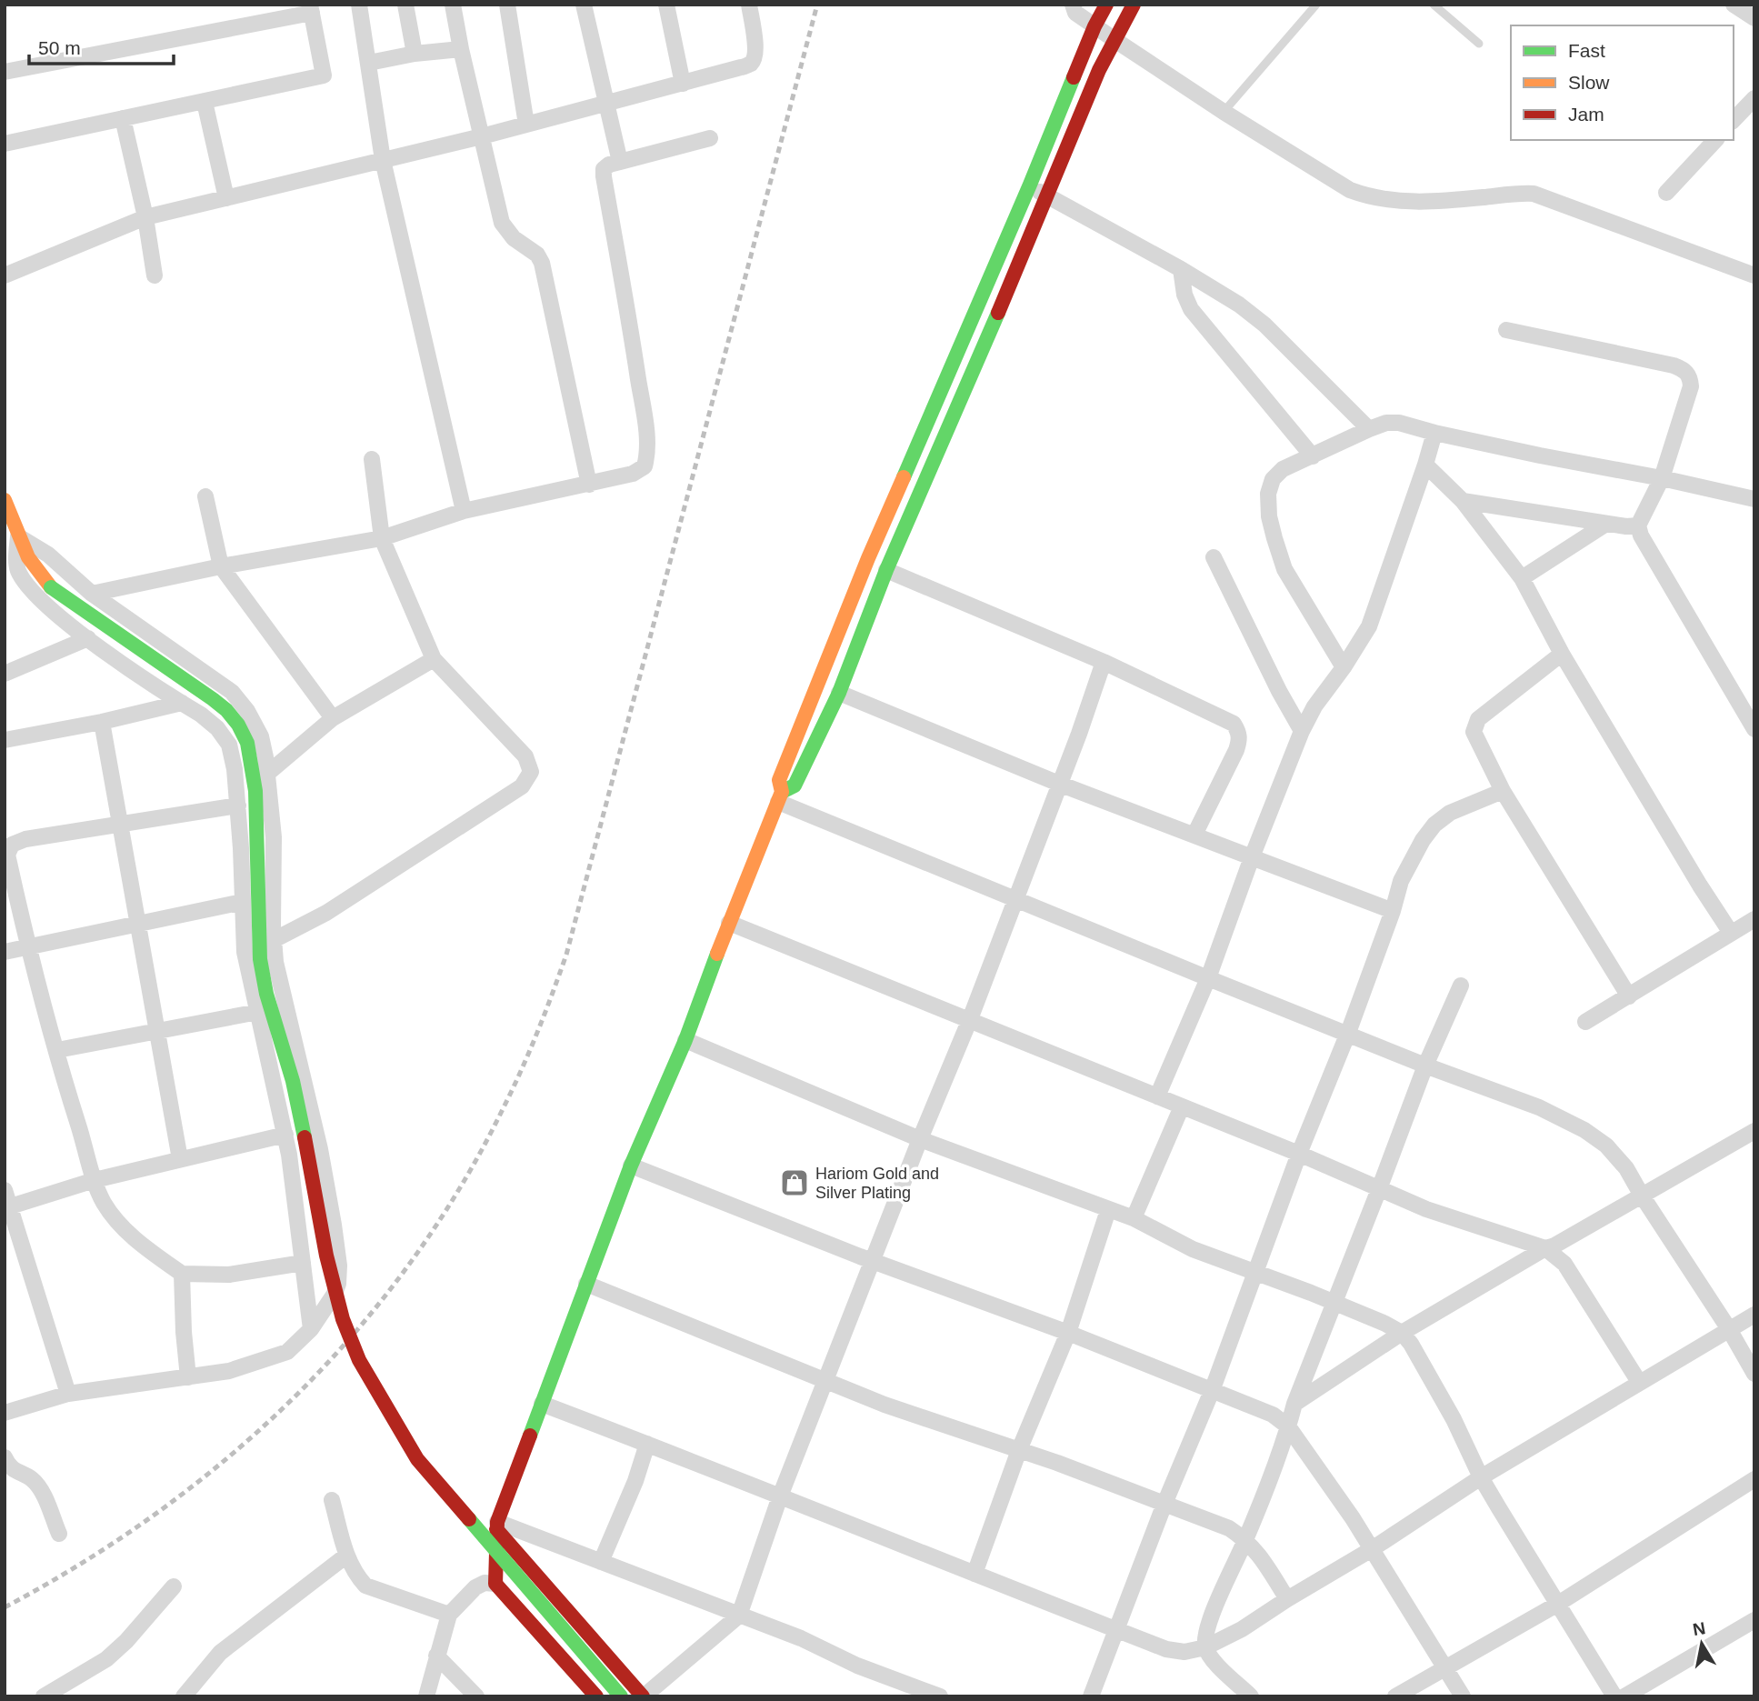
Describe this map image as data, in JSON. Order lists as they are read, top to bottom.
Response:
{
  "places": {
    "shop": ["Hariom Gold and Silver Plating"]
  },
  "legend": ["Fast", "Slow", "Jam"],
  "scale_bar": "50 m",
  "north": "top"
}
